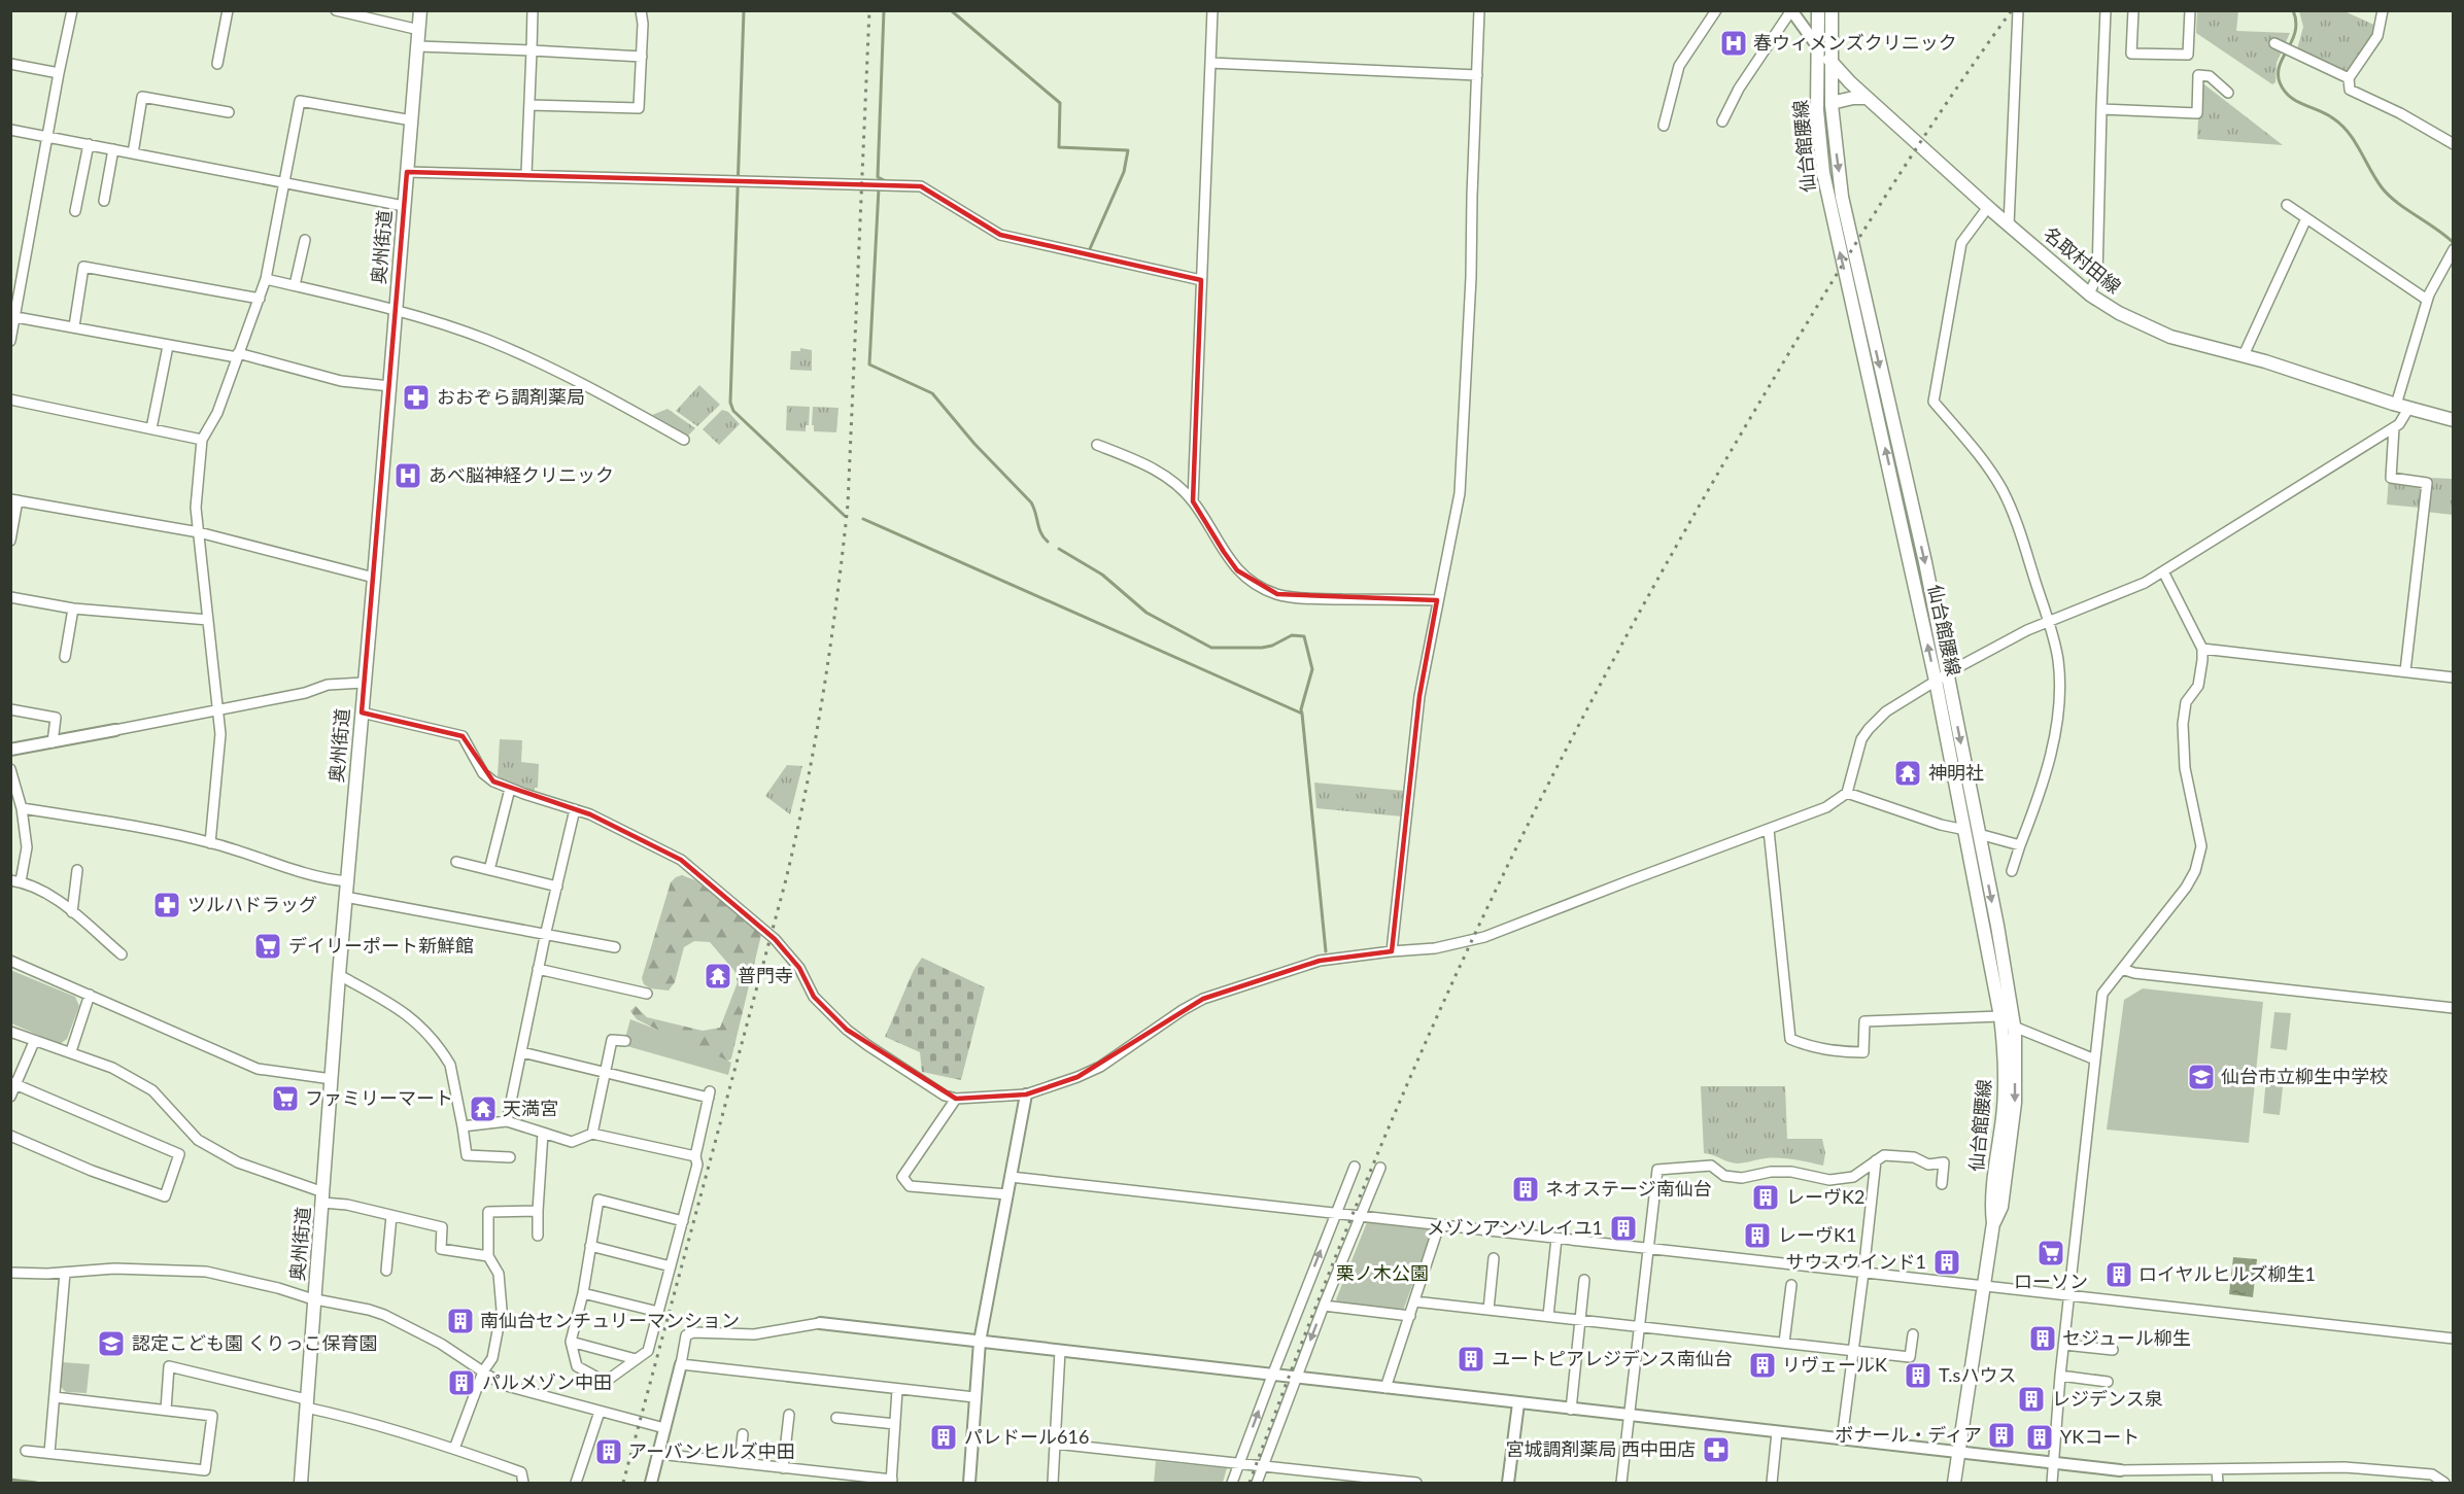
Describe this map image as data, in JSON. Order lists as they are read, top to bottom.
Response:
{
  "streets": {
    "main road": ["仙台館腰線", "奥州街道", "名取村田線"]
  },
  "crossings": [
    ["仙台館腰線", "名取村田線"]
  ],
  "parks": ["栗ノ木公園"],
  "places": {
    "hospital": ["春ウィメンズクリニック", "あべ脳神経クリニック"],
    "pharmacy": ["おおぞら調剤薬局", "ツルハドラッグ", "宮城調剤薬局 西中田店"],
    "temple": ["神明社", "普門寺", "天満宮"],
    "supermarket": ["デイリーポート新鮮館", "ファミリーマート", "ローソン"],
    "school or university": ["仙台市立柳生中学校", "認定こども園 くりっこ保育園"],
    "building": [
      "ネオステージ南仙台",
      "レーヴK2",
      "メゾンアンソレイユ1",
      "レーヴK1",
      "サウスウインド1",
      "ロイヤルヒルズ柳生1",
      "南仙台センチュリーマンション",
      "セジュール柳生",
      "ユートピアレジデンス南仙台",
      "リヴェールK",
      "T.sハウス",
      "パルメゾン中田",
      "レジデンス泉",
      "ボナール・ディア",
      "パレドール616",
      "YKコート",
      "アーバンヒルズ中田"
    ]
  }
}
